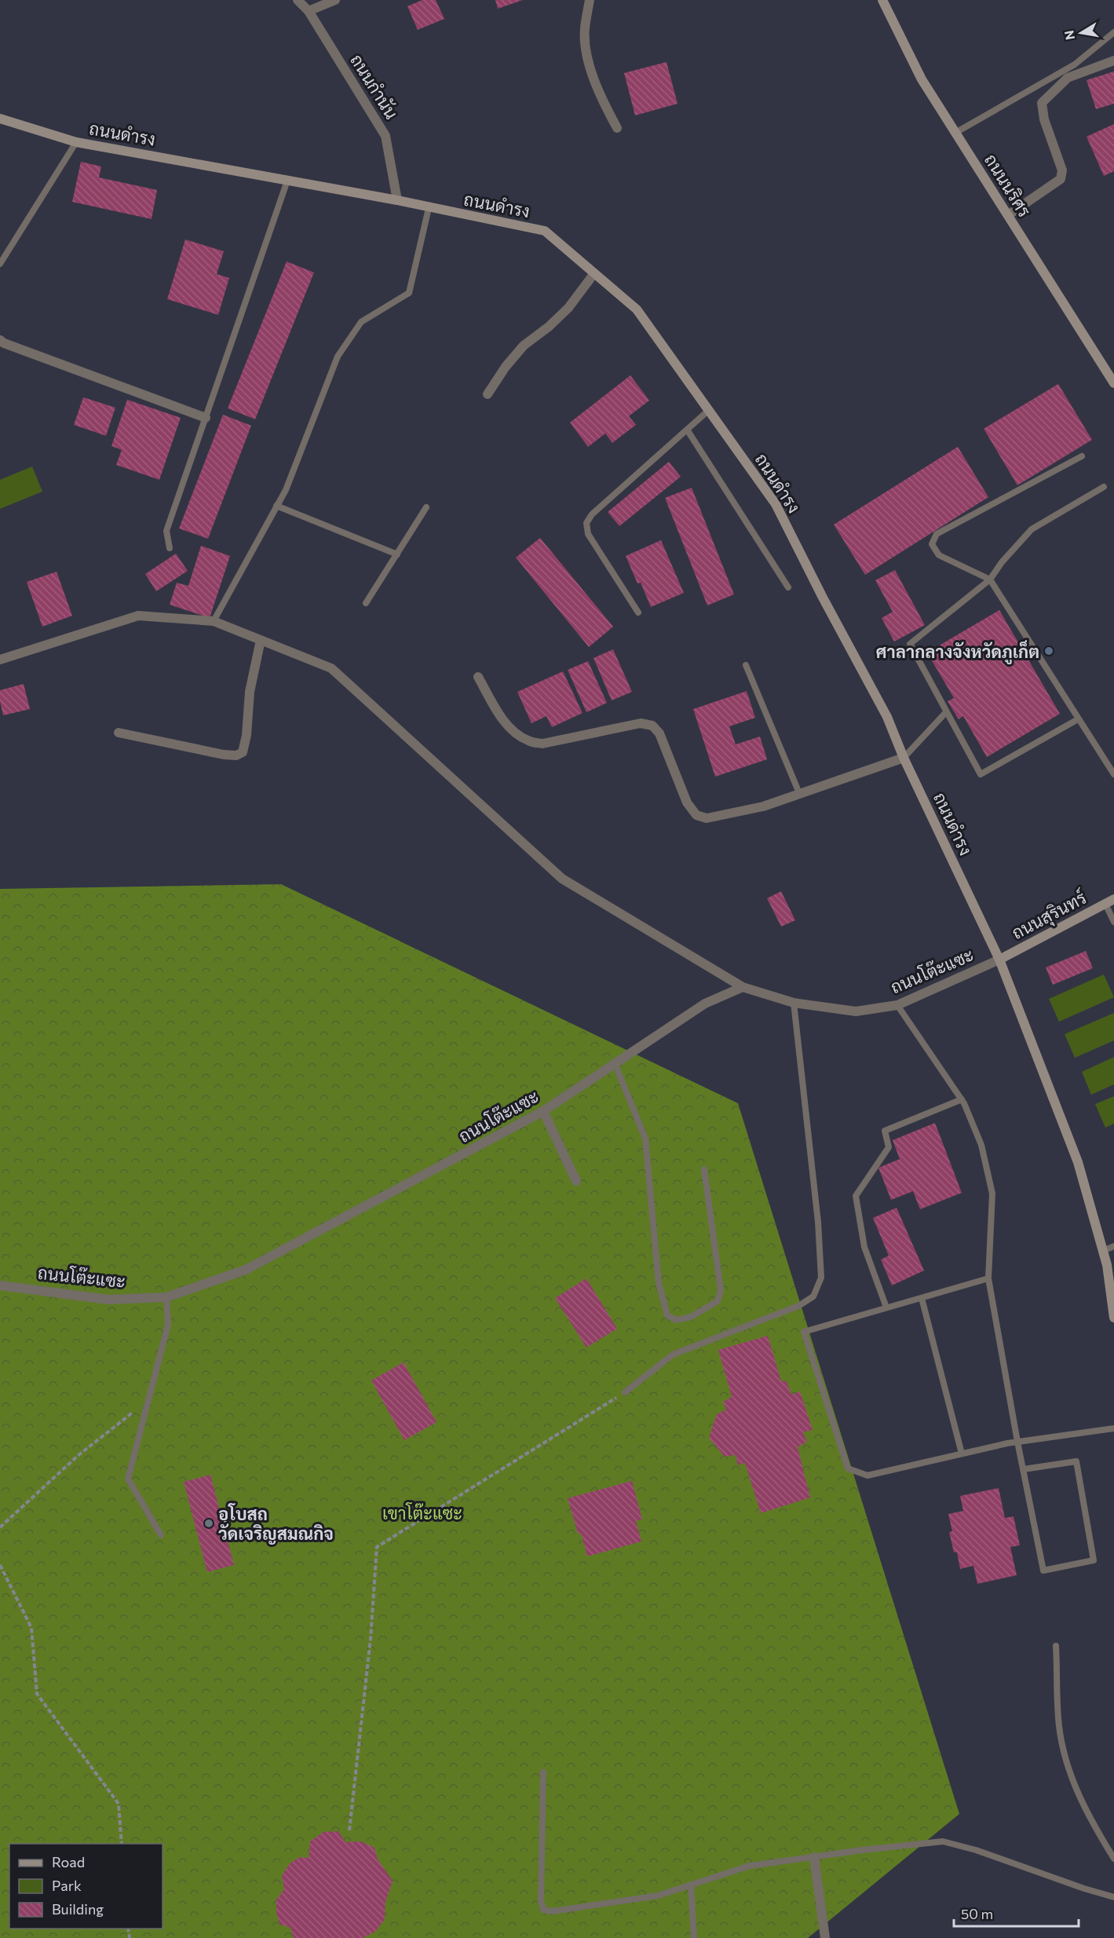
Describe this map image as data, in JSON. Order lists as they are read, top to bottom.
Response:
{
  "streets": {
    "street": [
      "ถนนกำนัน",
      "ถนนดำรง",
      "ถนนนริศร",
      "ถนนสุรินทร์",
      "ถนนโต๊ะแซะ"
    ]
  },
  "crossings": [
    ["ถนนกำนัน", "ถนนดำรง"],
    ["ถนนดำรง", "ถนนสุรินทร์"],
    ["ถนนดำรง", "ถนนโต๊ะแซะ"],
    ["ถนนสุรินทร์", "ถนนโต๊ะแซะ"]
  ],
  "parks": ["เขาโต๊ะแซะ"],
  "places": ["ศาลากลางจังหวัดภูเก็ต", "อุโบสถ วัดเจริญสมณกิจ"],
  "legend": ["Road", "Park", "Building"],
  "scale_bar": "50 m",
  "north": "left"
}
